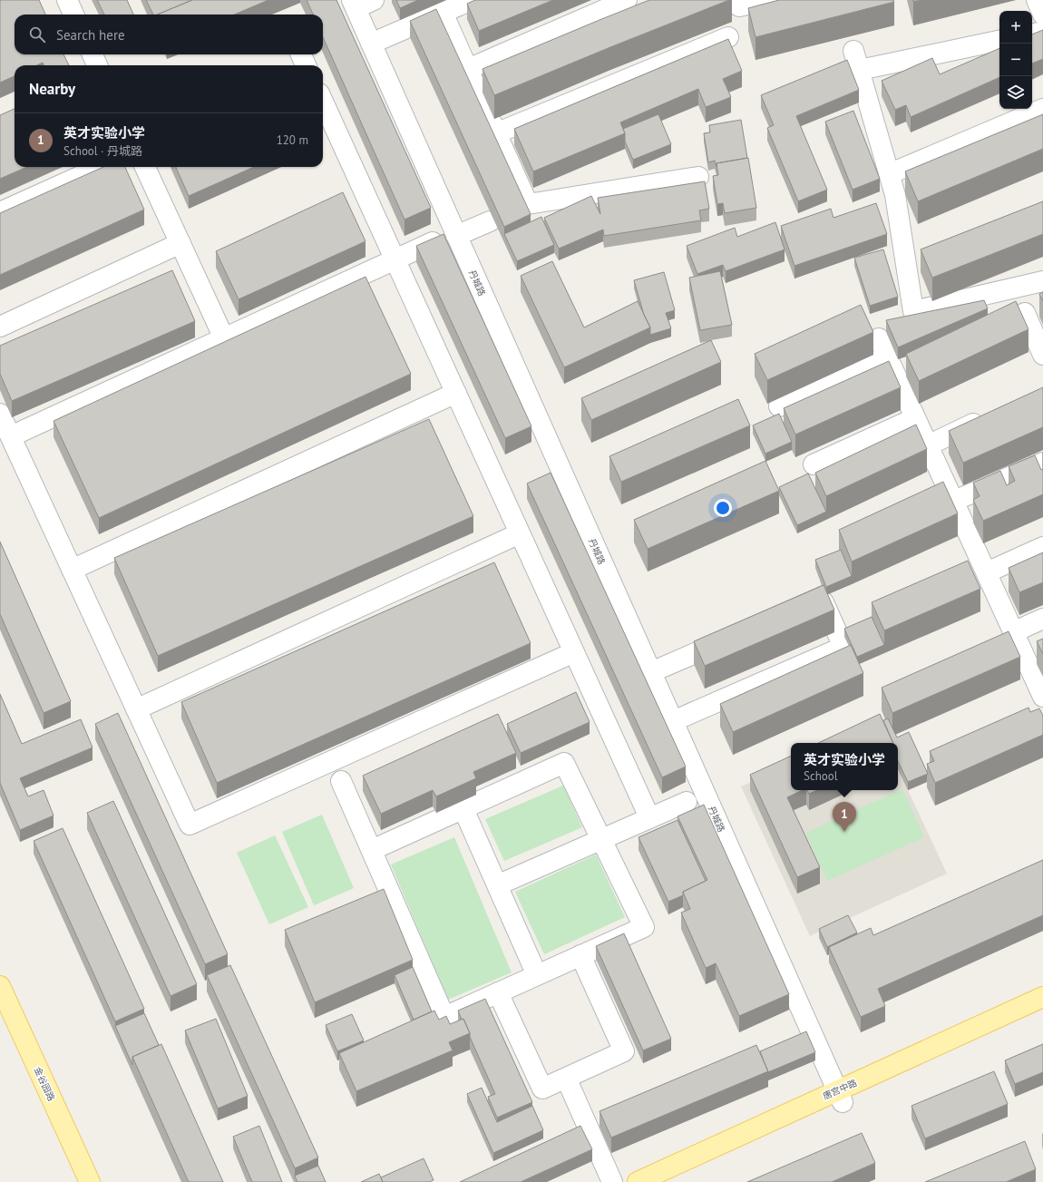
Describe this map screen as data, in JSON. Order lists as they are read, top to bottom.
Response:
{
  "streets": {
    "main road": ["金谷园路", "唐宫中路"],
    "street": ["丹城路"]
  },
  "crossings": [
    ["丹城路", "唐宫中路"]
  ],
  "page": {
    "map_buttons": ["+", "−"],
    "search": "Search here",
    "heading": "Nearby",
    "list": [
      {
        "mark": "1",
        "name": "英才实验小学",
        "note": "School · 丹城路",
        "value": "120 m"
      }
    ],
    "popup": ["英才实验小学", "School"],
    "pins": "1"
  }
}
